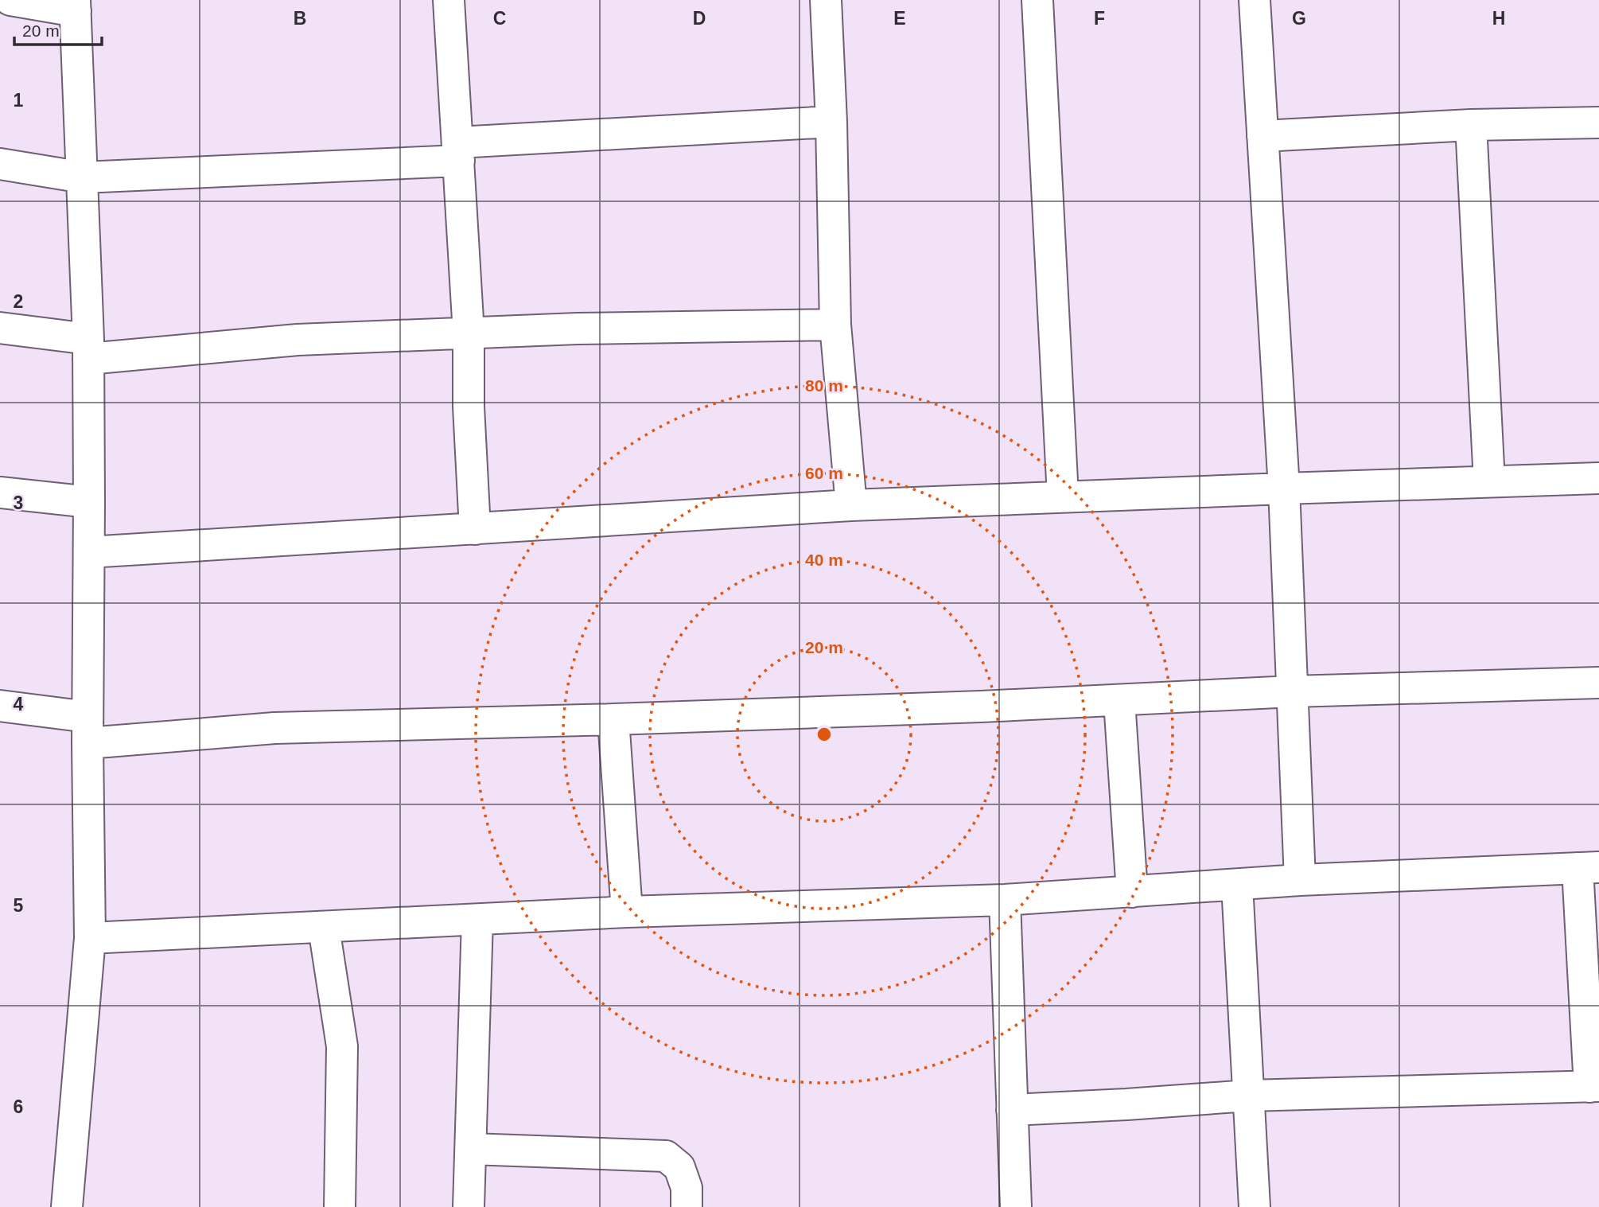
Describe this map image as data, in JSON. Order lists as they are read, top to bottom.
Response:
{
  "scale_bar": "20 m",
  "grid": {
    "columns": [
      "B",
      "C",
      "D",
      "E",
      "F",
      "G",
      "H"
    ],
    "rows": [
      "1",
      "2",
      "3",
      "4",
      "5",
      "6"
    ]
  },
  "rings": [
    "80 m",
    "60 m",
    "40 m",
    "20 m"
  ]
}
